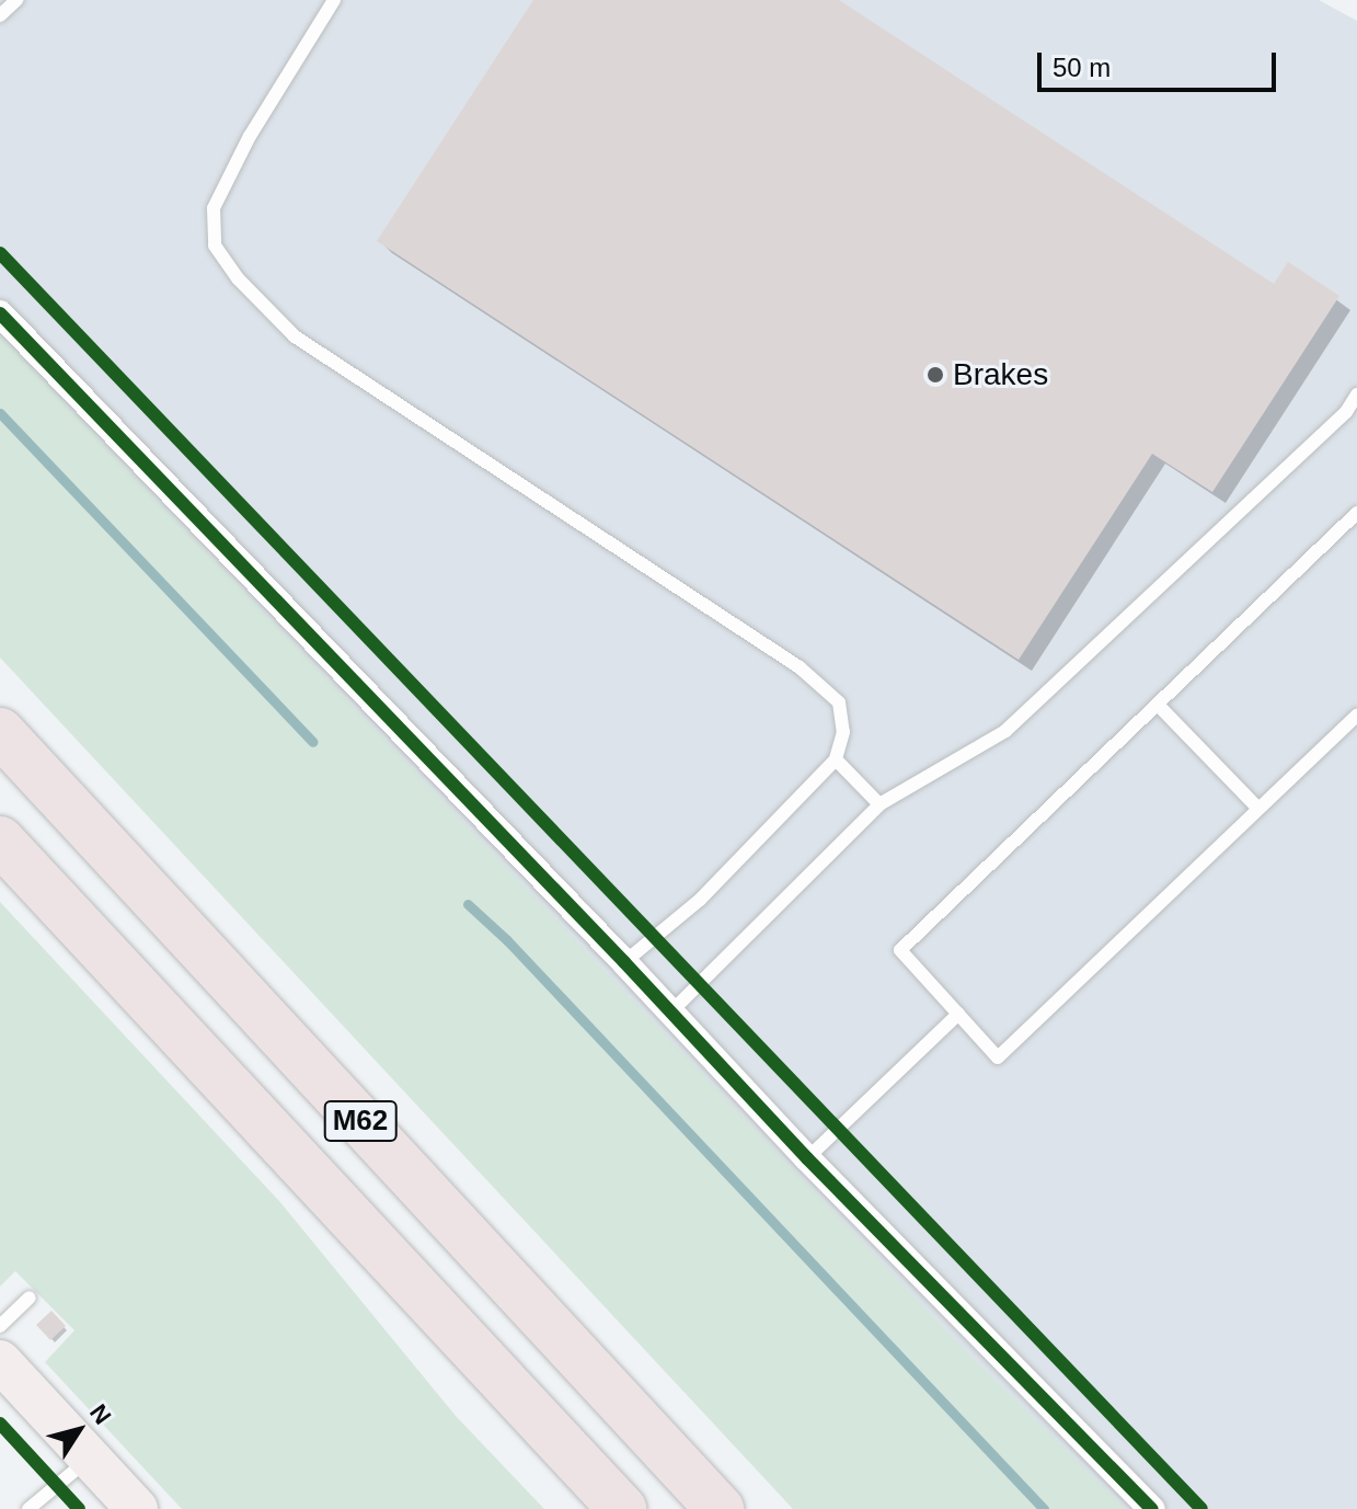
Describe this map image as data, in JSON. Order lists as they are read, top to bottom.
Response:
{
  "streets": {
    "highway": ["M62"]
  },
  "places": ["Brakes"],
  "scale_bar": "50 m",
  "north": "top right"
}
